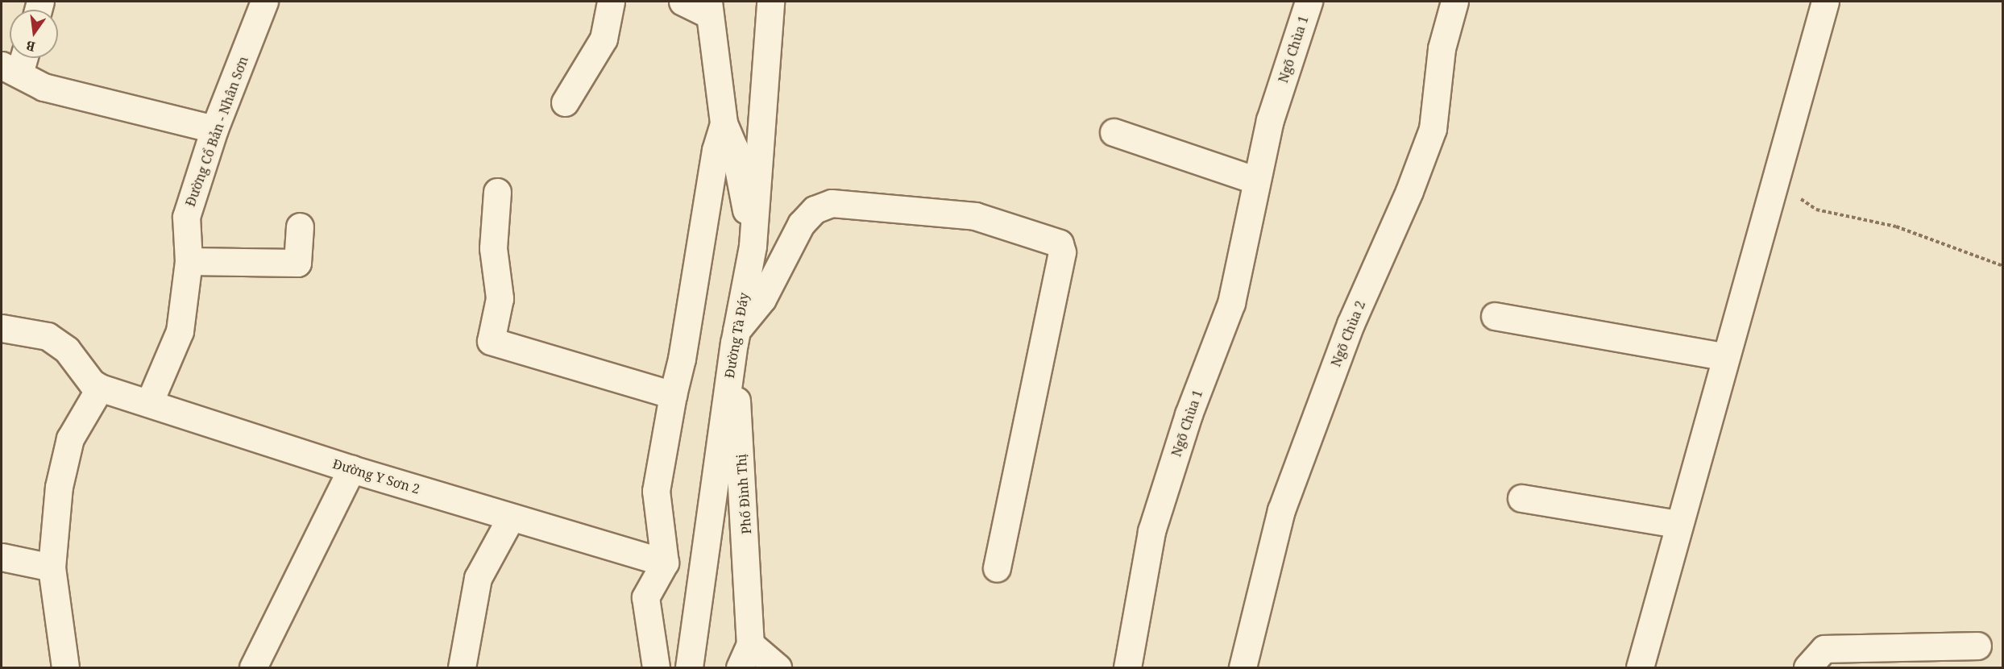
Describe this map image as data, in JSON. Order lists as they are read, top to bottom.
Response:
{
  "streets": {
    "street": [
      "Ngõ Chùa 1",
      "Đường Cổ Bản - Nhân Sơn",
      "Ngõ Chùa 2",
      "Đường Tà Đáy",
      "Đường Y Sơn 2",
      "Phố Đình Thị"
    ]
  },
  "crossings": [
    ["Đường Cổ Bản - Nhân Sơn", "Đường Y Sơn 2"],
    ["Đường Tà Đáy", "Phố Đình Thị"]
  ],
  "north": "bottom"
}
